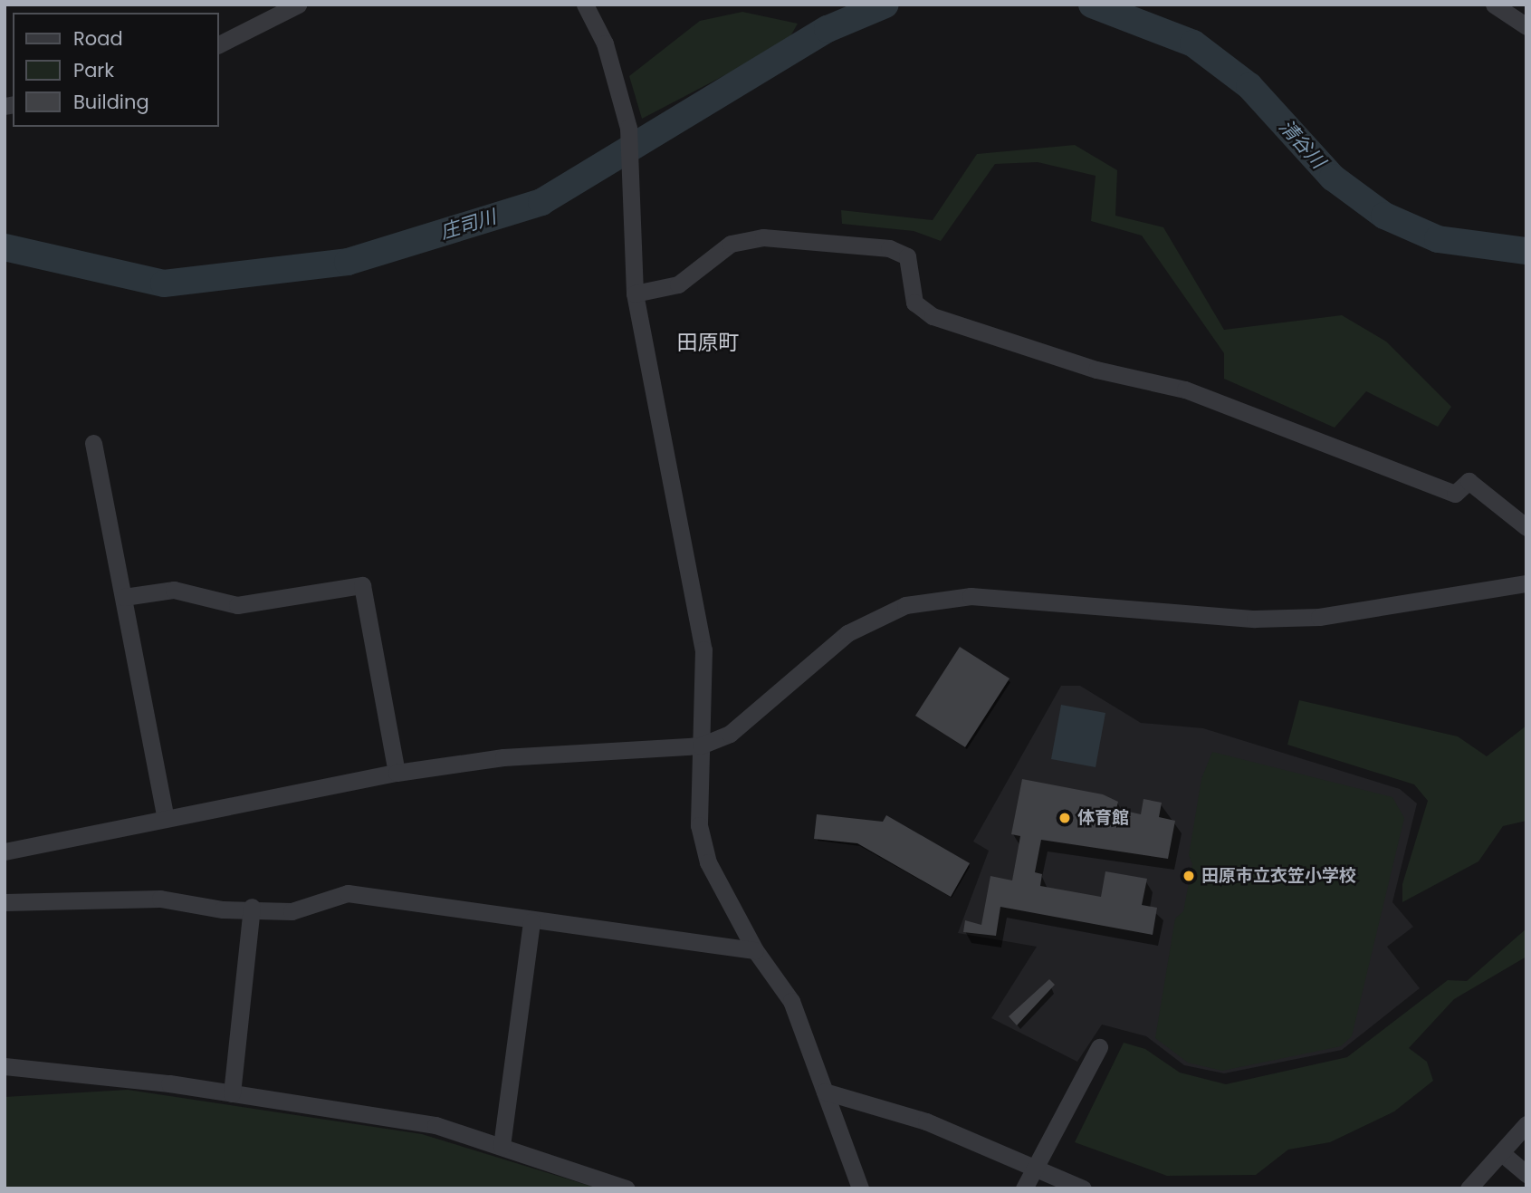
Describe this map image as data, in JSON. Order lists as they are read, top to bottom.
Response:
{
  "districts": ["田原町"],
  "water": ["清谷川", "庄司川"],
  "places": ["体育館", "田原市立衣笠小学校"],
  "legend": ["Road", "Park", "Building"]
}
